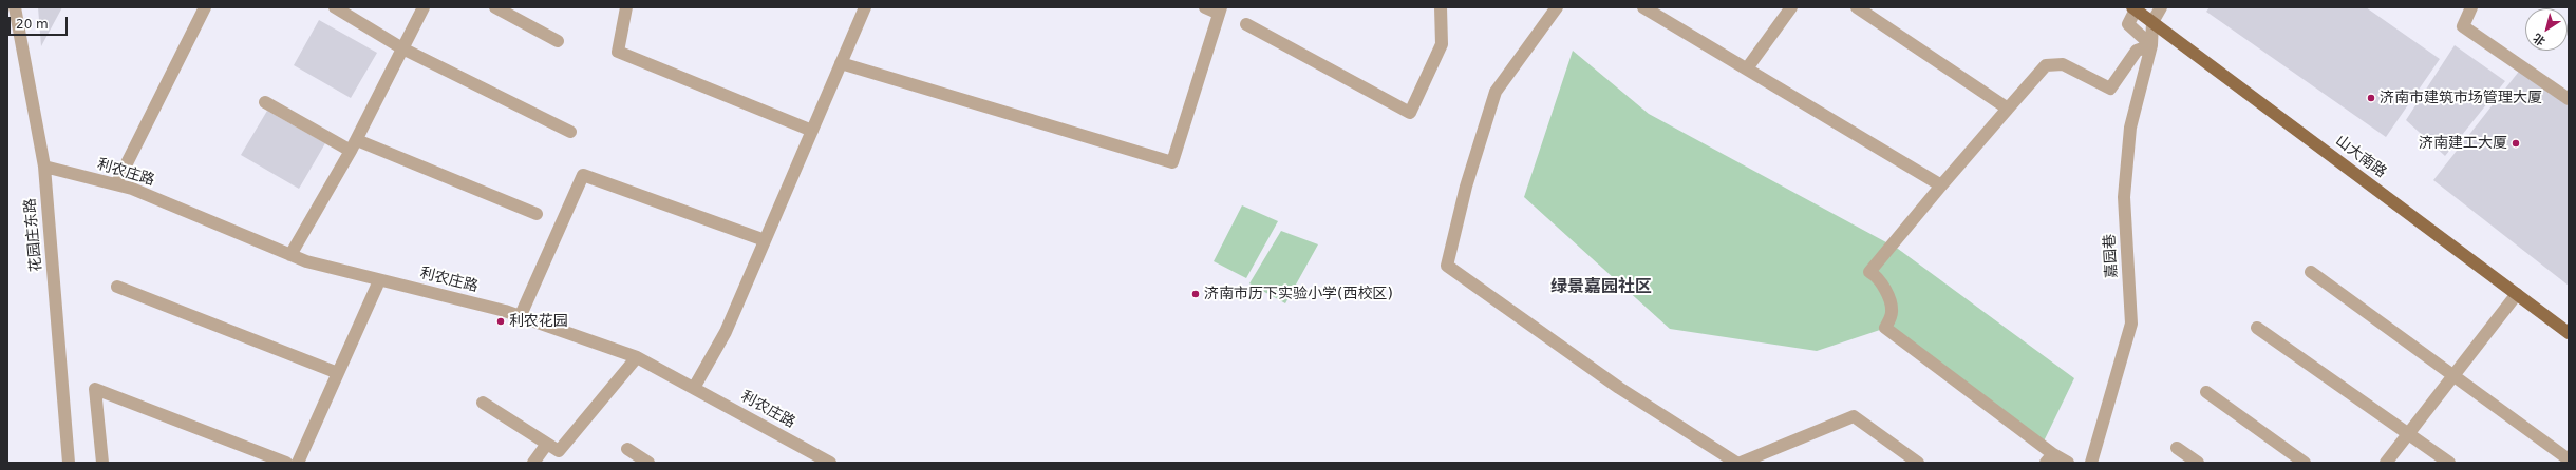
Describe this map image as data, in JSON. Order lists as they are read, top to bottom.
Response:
{
  "streets": {
    "main road": ["山大南路"],
    "street": ["利农庄路", "花园庄东路", "嘉园巷"]
  },
  "crossings": [
    ["山大南路", "嘉园巷"],
    ["利农庄路", "花园庄东路"]
  ],
  "districts": ["绿景嘉园社区"],
  "places": [
    "济南市建筑市场管理大厦",
    "济南建工大厦",
    "济南市历下实验小学(西校区)",
    "利农花园"
  ],
  "scale_bar": "20 m",
  "north": "bottom left"
}
